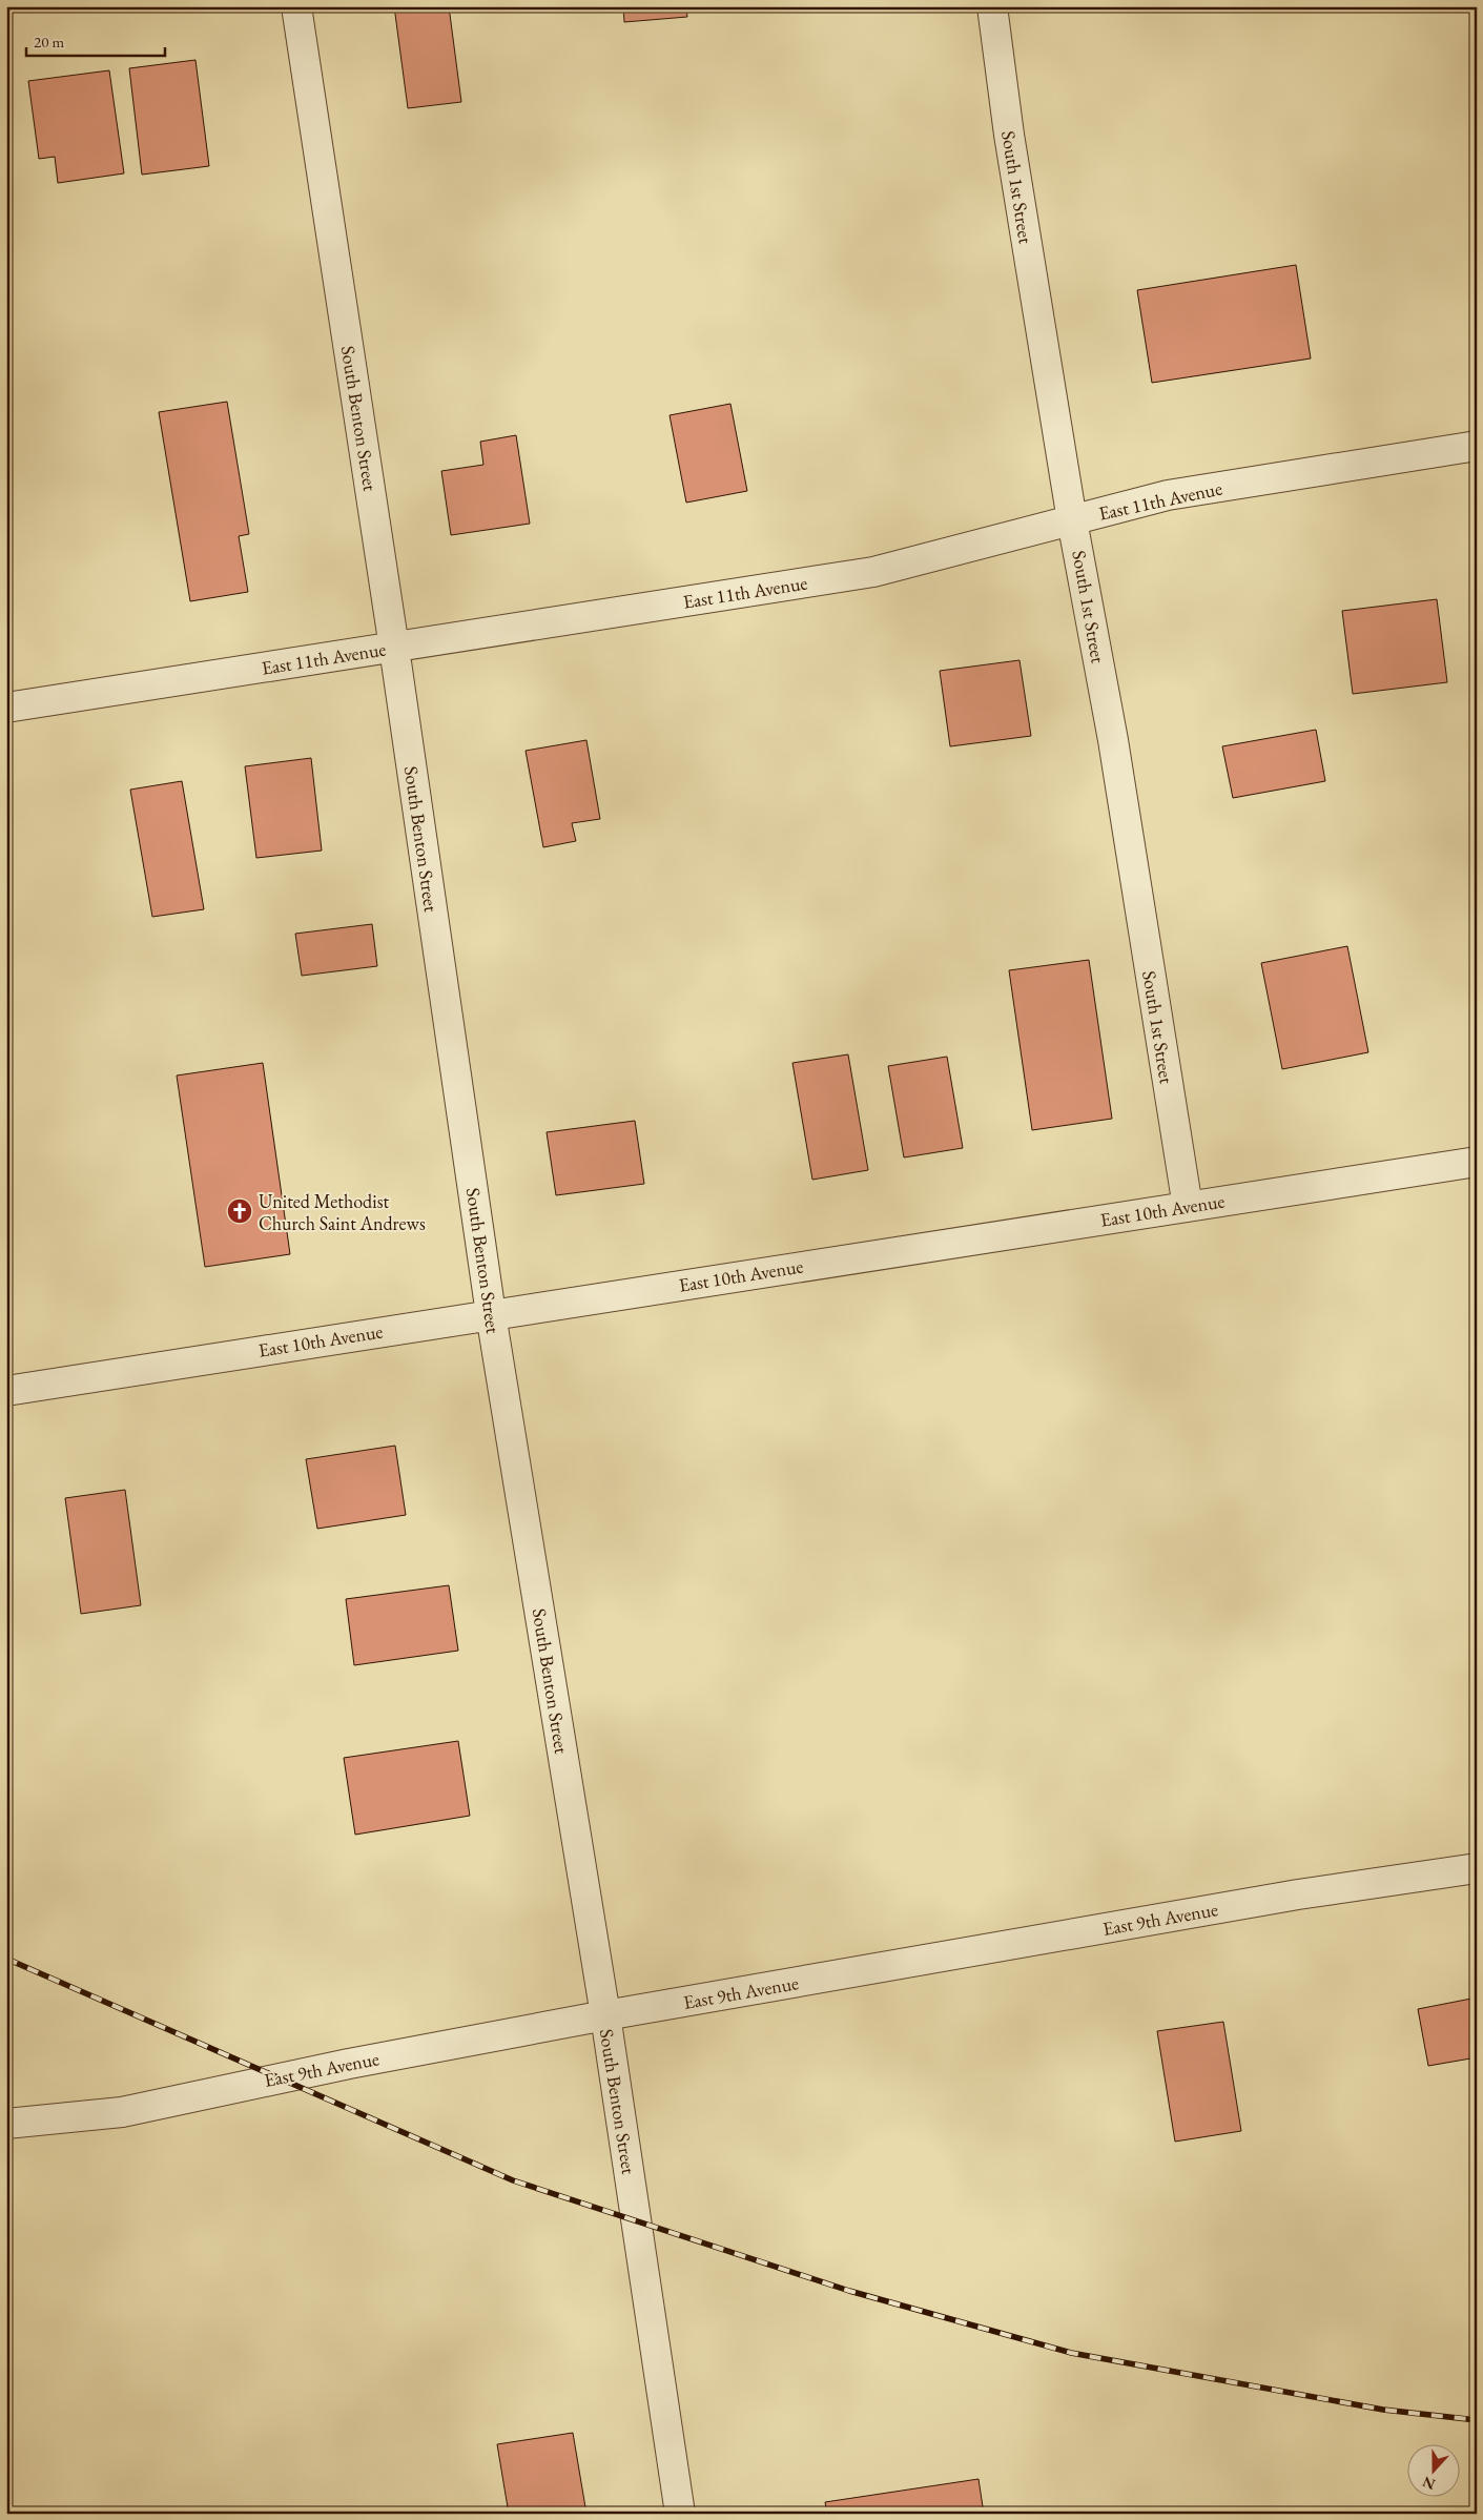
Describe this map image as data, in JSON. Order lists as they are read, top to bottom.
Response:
{
  "streets": {
    "street": [
      "South 1st Street",
      "South Benton Street",
      "East 11th Avenue",
      "East 10th Avenue",
      "East 9th Avenue"
    ]
  },
  "crossings": [
    ["South 1st Street", "East 11th Avenue"],
    ["South 1st Street", "East 10th Avenue"],
    ["South Benton Street", "East 11th Avenue"],
    ["South Benton Street", "East 10th Avenue"],
    ["South Benton Street", "East 9th Avenue"]
  ],
  "places": {
    "church": ["United Methodist Church Saint Andrews"]
  },
  "scale_bar": "20 m",
  "north": "bottom"
}
